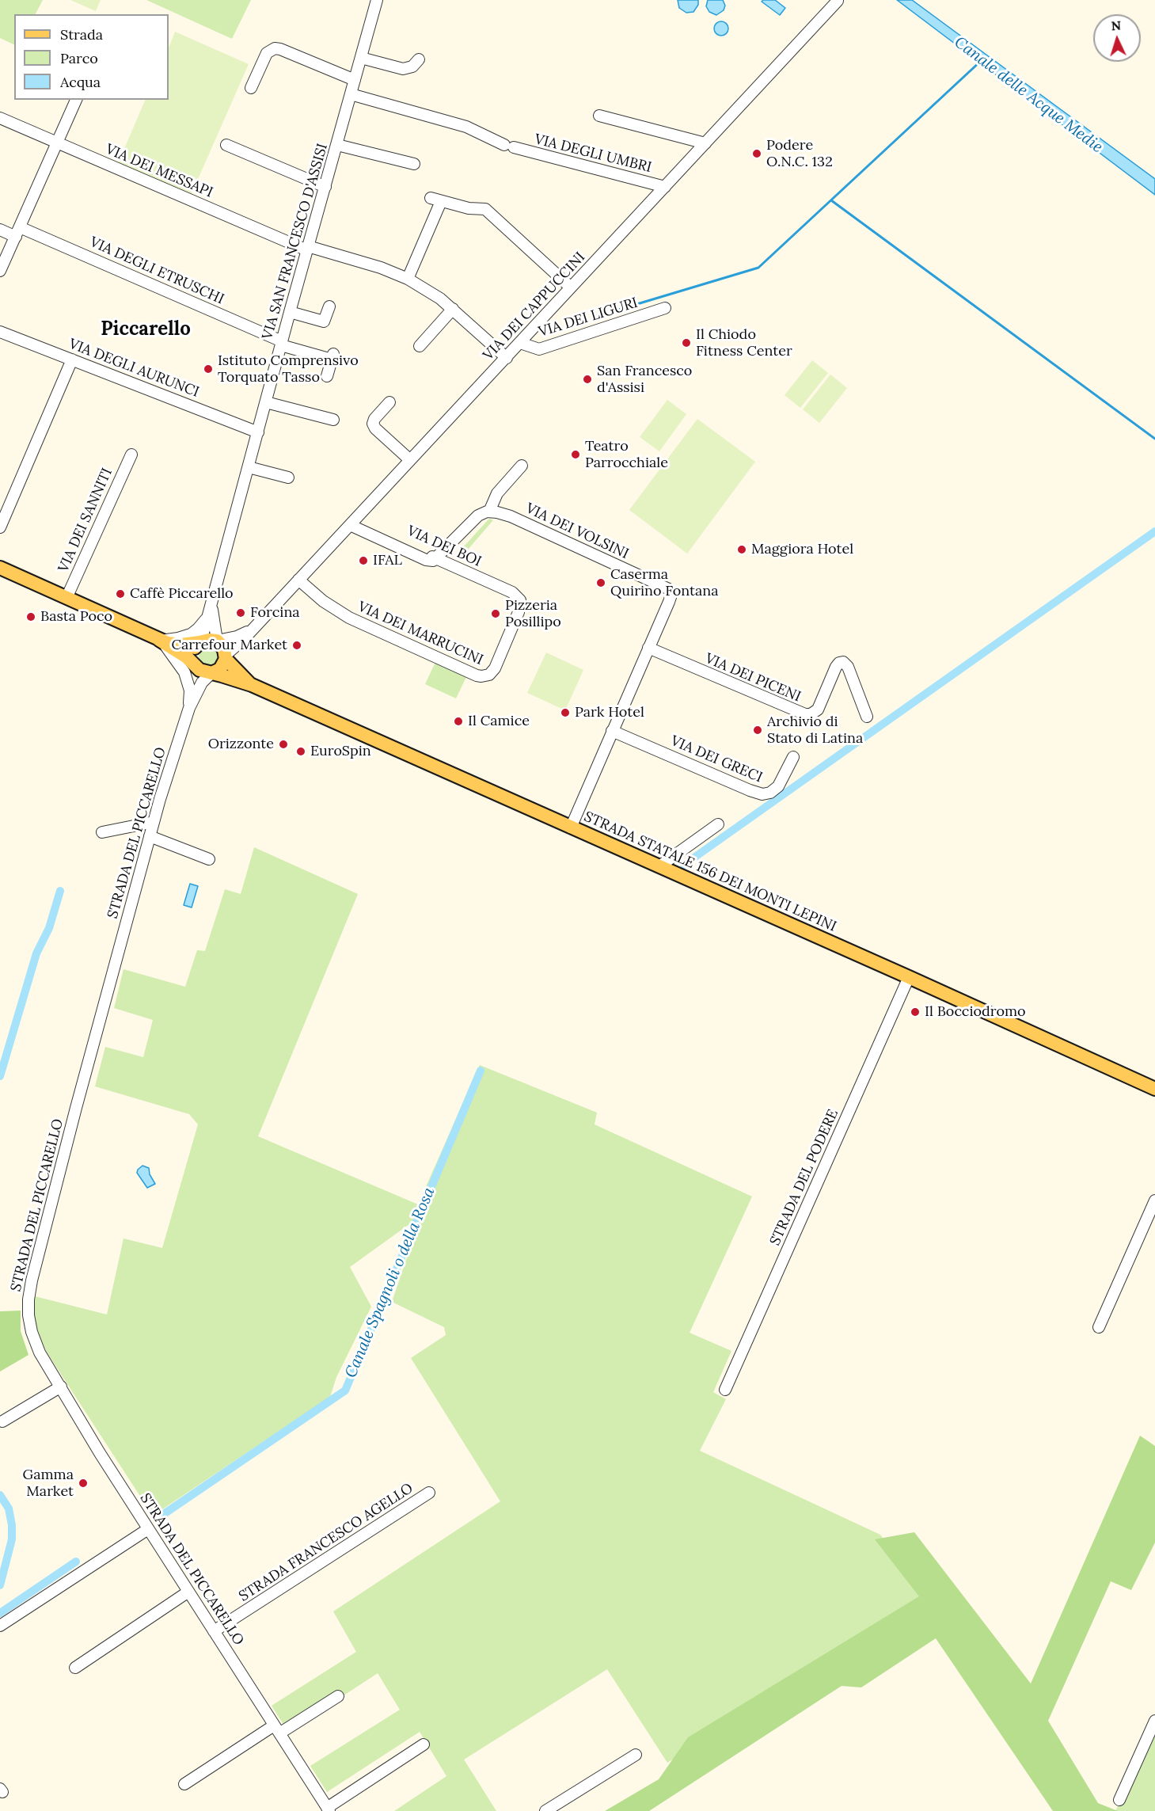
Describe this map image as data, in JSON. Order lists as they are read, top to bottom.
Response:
{
  "streets": {
    "main road": ["STRADA STATALE 156 DEI MONTI LEPINI"],
    "street": [
      "VIA DEGLI UMBRI",
      "VIA DEI MESSAPI",
      "VIA SAN FRANCESCO D'ASSISI",
      "VIA DEGLI ETRUSCHI",
      "VIA DEI CAPPUCCINI",
      "VIA DEI LIGURI",
      "VIA DEGLI AURUNCI",
      "VIA DEI SANNITI",
      "VIA DEI VOLSINI",
      "VIA DEI BOI",
      "VIA DEI MARRUCINI",
      "VIA DEI PICENI",
      "VIA DEI GRECI",
      "STRADA DEL PICCARELLO",
      "STRADA DEL PODERE",
      "STRADA FRANCESCO AGELLO"
    ]
  },
  "crossings": [
    ["VIA DEGLI UMBRI", "VIA SAN FRANCESCO D'ASSISI"],
    ["VIA DEGLI UMBRI", "VIA DEI CAPPUCCINI"],
    ["VIA DEI MESSAPI", "VIA SAN FRANCESCO D'ASSISI"],
    ["VIA DEI MESSAPI", "VIA DEI CAPPUCCINI"],
    ["VIA SAN FRANCESCO D'ASSISI", "VIA DEGLI ETRUSCHI"],
    ["VIA SAN FRANCESCO D'ASSISI", "VIA DEI CAPPUCCINI"],
    ["VIA SAN FRANCESCO D'ASSISI", "VIA DEGLI AURUNCI"],
    ["VIA SAN FRANCESCO D'ASSISI", "STRADA DEL PICCARELLO"],
    ["VIA SAN FRANCESCO D'ASSISI", "STRADA STATALE 156 DEI MONTI LEPINI"],
    ["VIA DEI CAPPUCCINI", "VIA DEI LIGURI"],
    ["VIA DEI CAPPUCCINI", "VIA DEI BOI"],
    ["VIA DEI CAPPUCCINI", "VIA DEI MARRUCINI"],
    ["VIA DEI CAPPUCCINI", "STRADA DEL PICCARELLO"],
    ["VIA DEI CAPPUCCINI", "STRADA STATALE 156 DEI MONTI LEPINI"],
    ["VIA DEI VOLSINI", "VIA DEI PICENI"],
    ["VIA DEI VOLSINI", "VIA DEI GRECI"],
    ["VIA DEI VOLSINI", "STRADA STATALE 156 DEI MONTI LEPINI"],
    ["VIA DEI BOI", "VIA DEI MARRUCINI"],
    ["STRADA DEL PICCARELLO", "STRADA STATALE 156 DEI MONTI LEPINI"],
    ["STRADA DEL PICCARELLO", "STRADA FRANCESCO AGELLO"],
    ["STRADA STATALE 156 DEI MONTI LEPINI", "STRADA DEL PODERE"]
  ],
  "districts": ["Piccarello"],
  "water": ["Canale delle Acque Medie", "Canale Spagnoli o della Rosa"],
  "places": [
    "Podere O.N.C. 132",
    "Il Chiodo Fitness Center",
    "Istituto Comprensivo Torquato Tasso",
    "San Francesco d'Assisi",
    "Teatro Parrocchiale",
    "Maggiora Hotel",
    "IFAL",
    "Caserma Quirino Fontana",
    "Caffè Piccarello",
    "Forcina",
    "Pizzeria Posillipo",
    "Basta Poco",
    "Carrefour Market",
    "Park Hotel",
    "Il Camice",
    "Archivio di Stato di Latina",
    "Orizzonte",
    "EuroSpin",
    "Il Bocciodromo",
    "Gamma Market"
  ],
  "legend": ["Strada", "Parco", "Acqua"],
  "north": "top"
}
